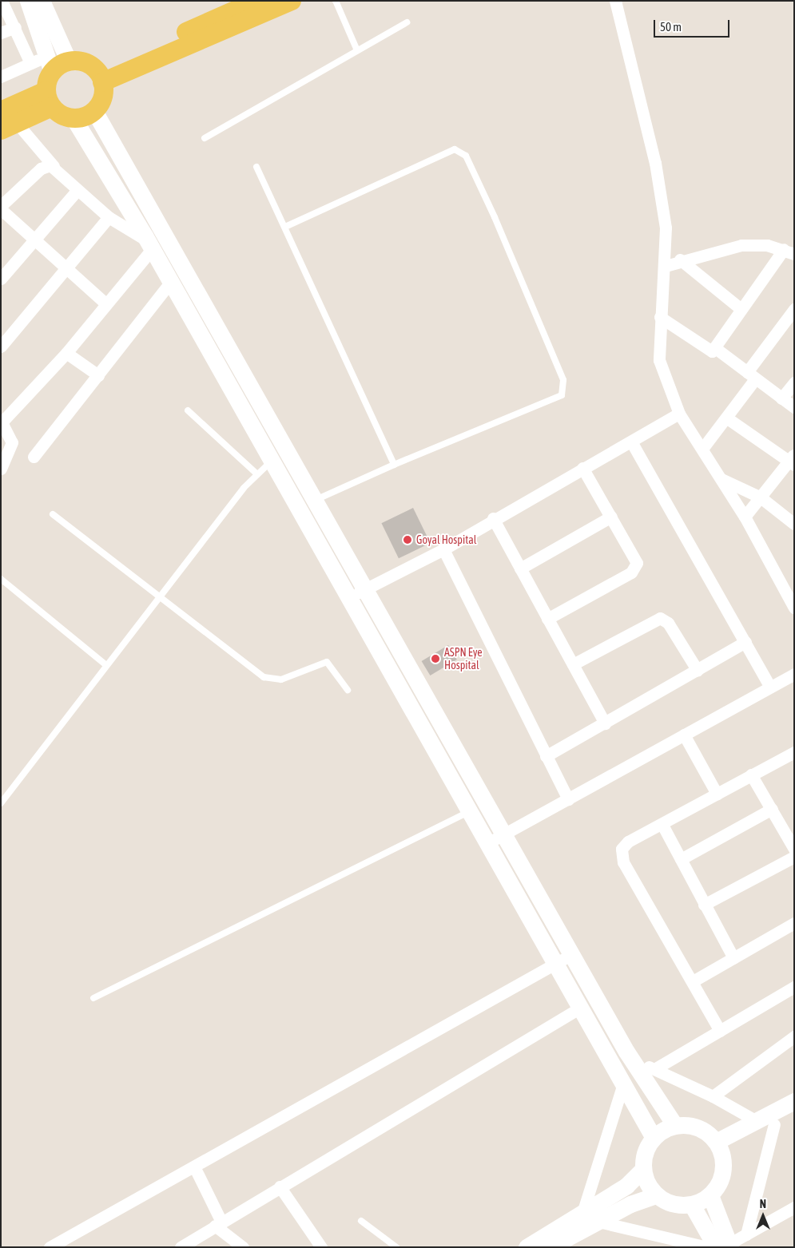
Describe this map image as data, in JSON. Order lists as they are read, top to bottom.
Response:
{
  "places": ["Goyal Hospital", "ASPN Eye Hospital"],
  "scale_bar": "50 m",
  "north": "top"
}
